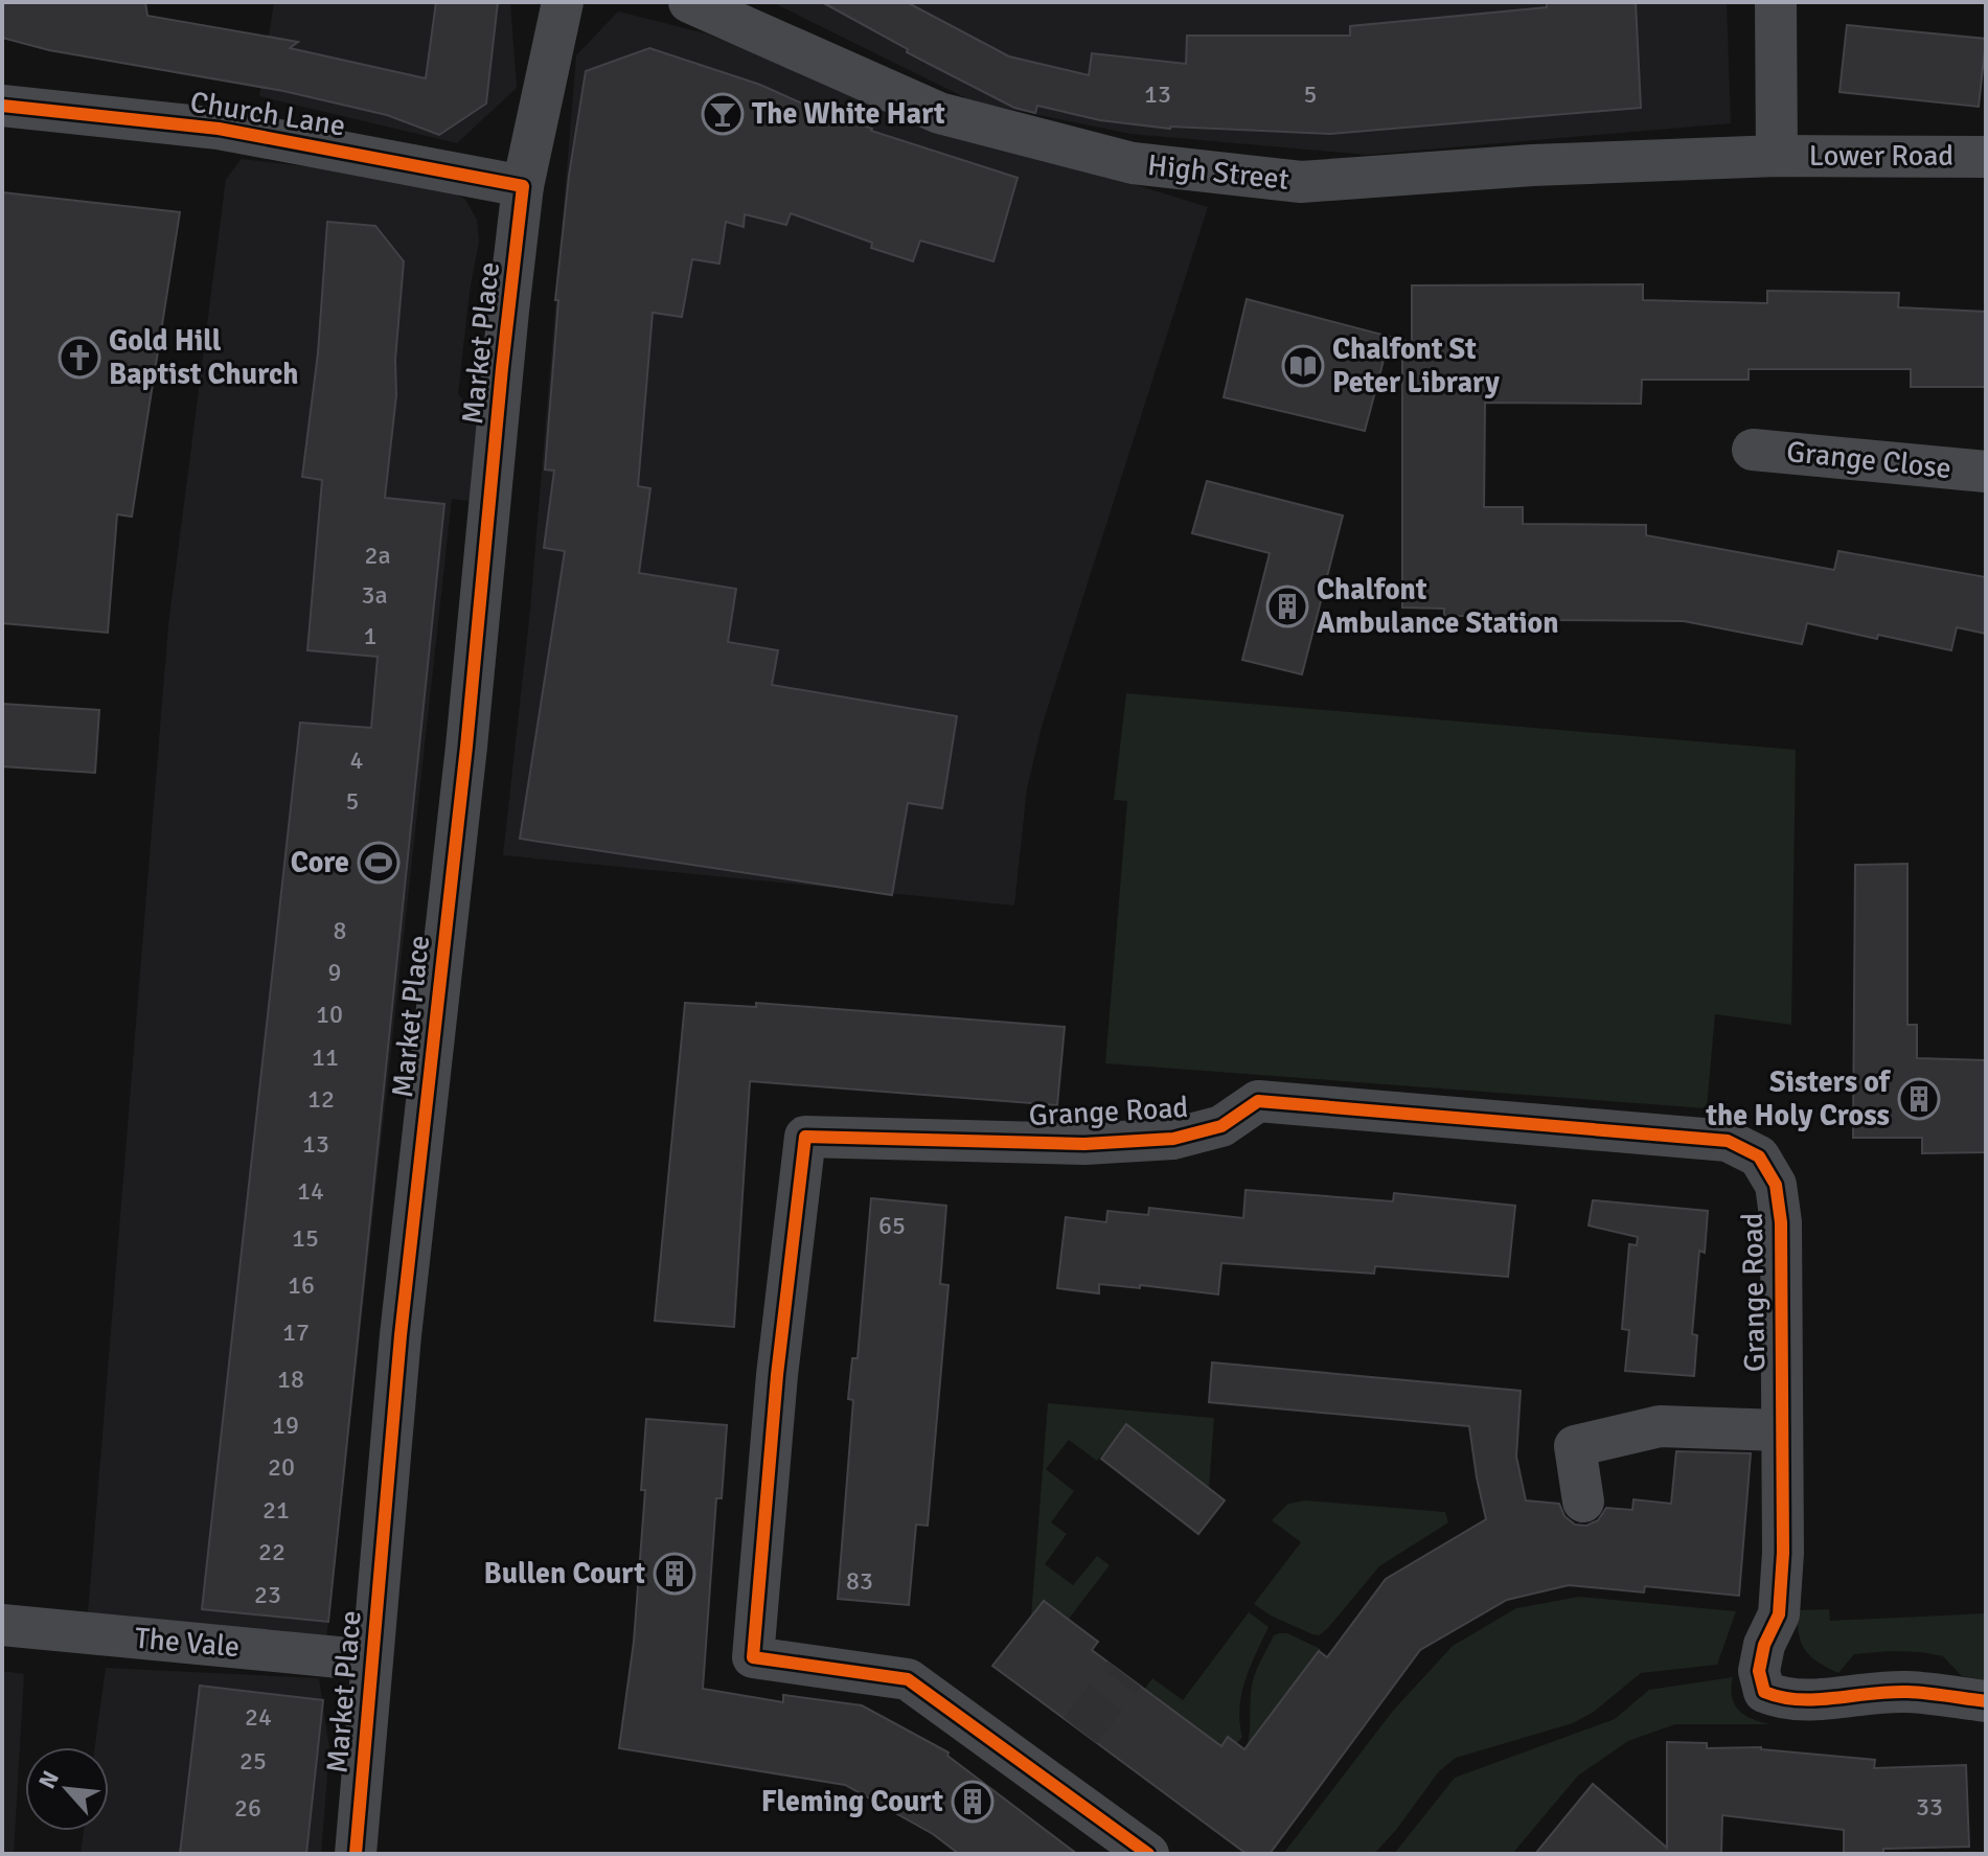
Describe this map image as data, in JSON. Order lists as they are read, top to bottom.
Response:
{
  "streets": {
    "street": [
      "Church Lane",
      "Lower Road",
      "High Street",
      "Market Place",
      "Grange Close",
      "Grange Road",
      "The Vale"
    ]
  },
  "crossings": [
    ["Church Lane", "Market Place"],
    ["Lower Road", "High Street"],
    ["Market Place", "The Vale"]
  ],
  "places": {
    "bar": ["The White Hart"],
    "church": ["Gold Hill Baptist Church"],
    "library": ["Chalfont St Peter Library"],
    "building": [
      "Chalfont Ambulance Station",
      "Sisters of the Holy Cross",
      "Bullen Court",
      "Fleming Court"
    ],
    "sports": ["Core"]
  },
  "house_numbers": [
    "13",
    "5",
    "2a",
    "3a",
    "1",
    "4",
    "5",
    "8",
    "9",
    "10",
    "11",
    "12",
    "13",
    "14",
    "65",
    "15",
    "16",
    "17",
    "18",
    "19",
    "20",
    "21",
    "22",
    "83",
    "23",
    "24",
    "25",
    "33",
    "26"
  ],
  "north": "top left"
}
